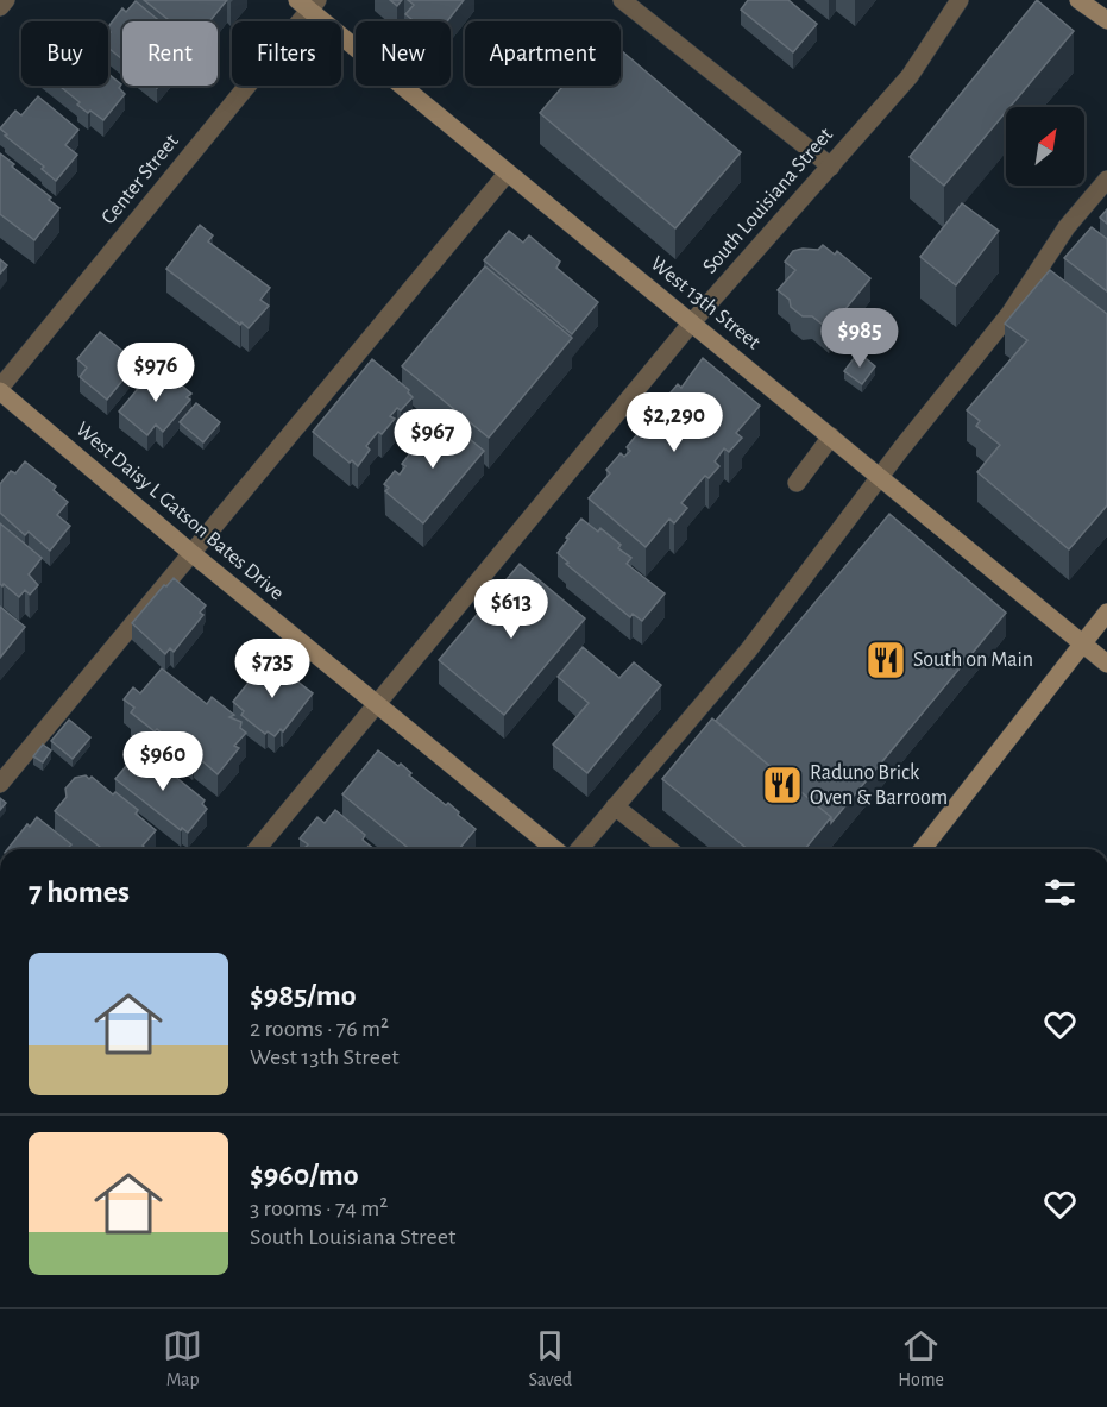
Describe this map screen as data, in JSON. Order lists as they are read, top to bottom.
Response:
{
  "streets": {
    "street": [
      "Center Street",
      "South Louisiana Street",
      "West 13th Street",
      "West Daisy L Gatson Bates Drive"
    ]
  },
  "crossings": [
    ["Center Street", "West 13th Street"],
    ["Center Street", "West Daisy L Gatson Bates Drive"],
    ["South Louisiana Street", "West 13th Street"],
    ["South Louisiana Street", "West Daisy L Gatson Bates Drive"]
  ],
  "places": {
    "restaurant": ["South on Main", "Raduno Brick Oven & Barroom"]
  },
  "north": "top right",
  "page": {
    "chip": [
      "Buy",
      "Rent",
      "Filters",
      "New",
      "Apartment"
    ],
    "price": [
      "$985",
      "$976",
      "$2,290",
      "$967",
      "$613",
      "$735",
      "$960"
    ],
    "heading": "7 homes",
    "list": [
      {
        "name": "$985/mo",
        "note": "2 rooms · 76 m² · West 13th Street"
      },
      {
        "name": "$960/mo",
        "note": "3 rooms · 74 m² · South Louisiana Street"
      }
    ],
    "tabs": ["Map", "Saved", "Home"]
  }
}
